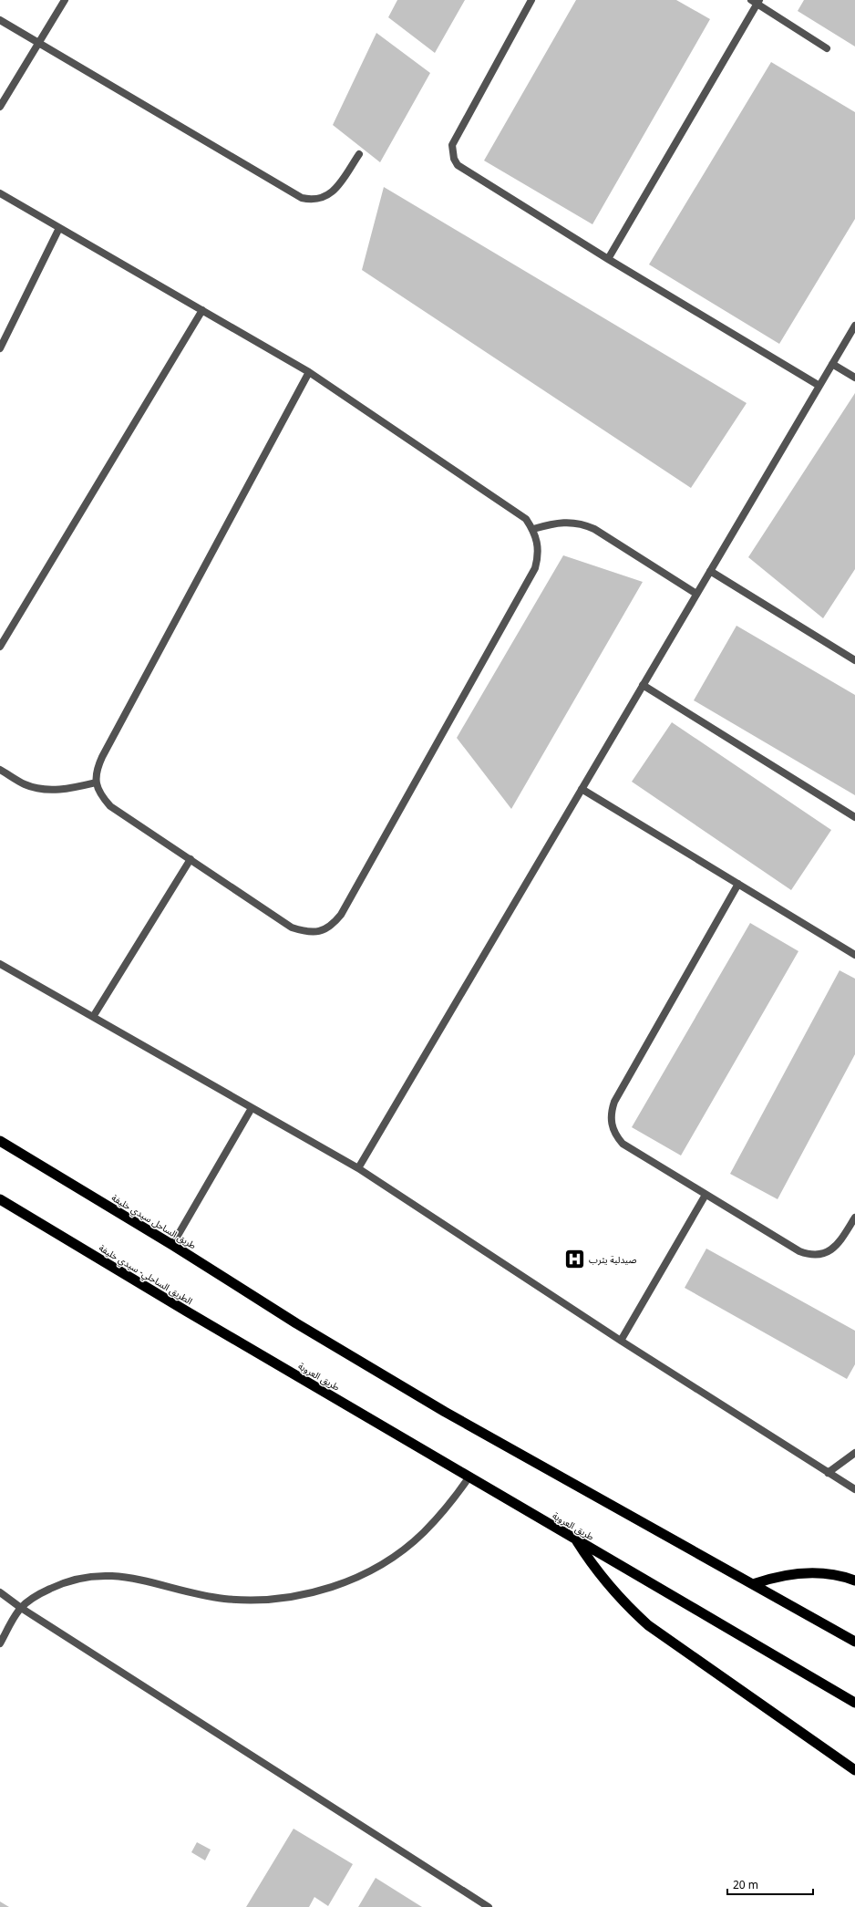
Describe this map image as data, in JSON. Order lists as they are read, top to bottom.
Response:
{
  "streets": {
    "highway": ["طريق الساحل سيدي خليفة", "الطريق الساحلي- سيدي خليفة", "طريق العروبة"]
  },
  "crossings": [
    ["الطريق الساحلي- سيدي خليفة", "طريق العروبة"]
  ],
  "places": {
    "hospital": ["صيدلية يثرب"]
  },
  "scale_bar": "20 m"
}
